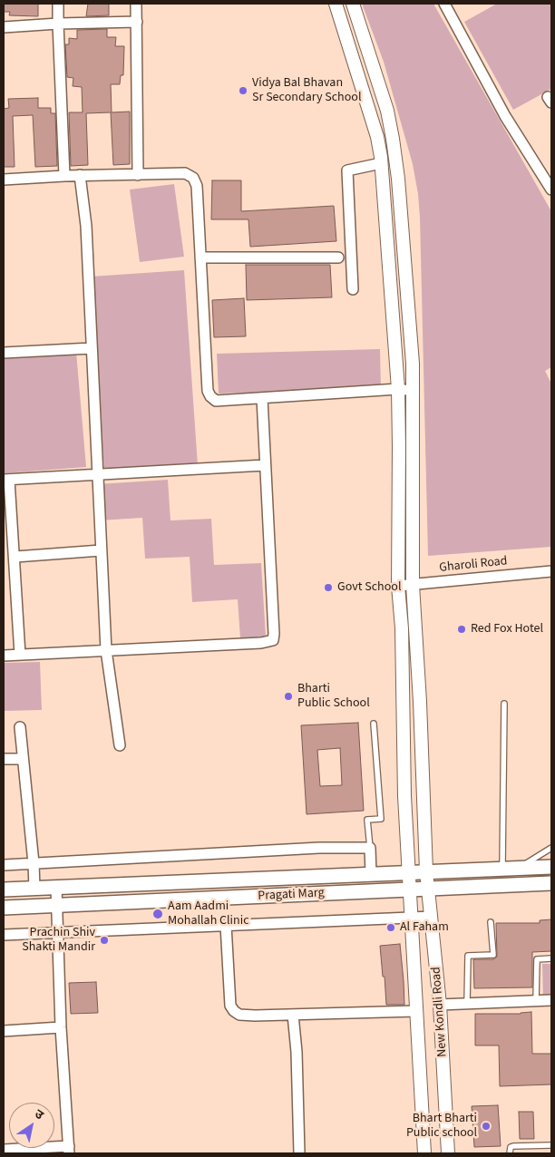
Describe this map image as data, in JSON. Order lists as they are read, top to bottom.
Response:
{
  "streets": {
    "main road": ["Pragati Marg"],
    "street": ["Gharoli Road", "New Kondli Road"]
  },
  "crossings": [
    ["Gharoli Road", "New Kondli Road"],
    ["Pragati Marg", "New Kondli Road"]
  ],
  "places": [
    "Vidya Bal Bhavan Sr Secondary School",
    "Govt School",
    "Red Fox Hotel",
    "Bharti Public School",
    "Aam Aadmi Mohallah Clinic",
    "Al Faham",
    "Prachin Shiv Shakti Mandir",
    "Bhart Bharti Public school"
  ],
  "north": "top right"
}
